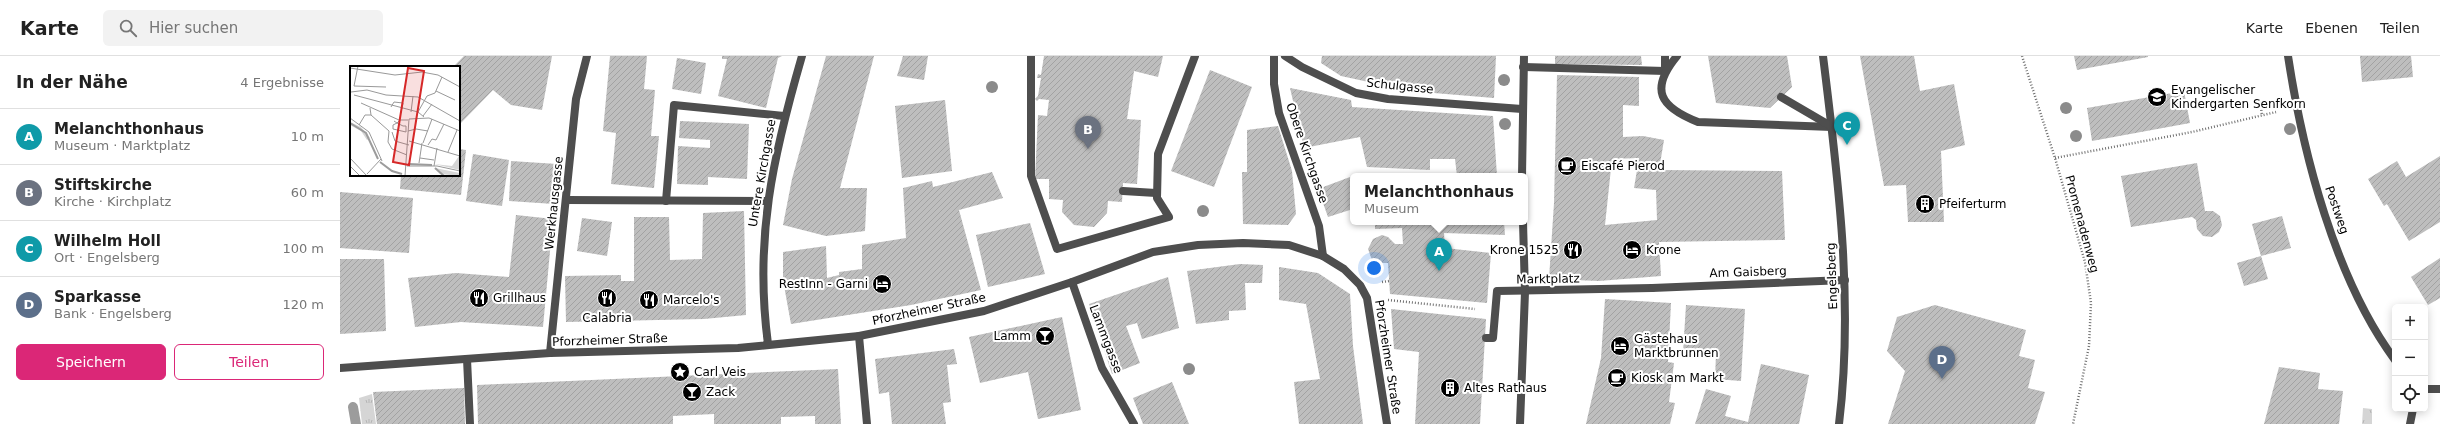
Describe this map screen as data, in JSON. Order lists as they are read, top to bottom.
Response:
{
  "streets": {
    "street": [
      "Schulgasse",
      "Obere Kirchgasse",
      "Untere Kirchgasse",
      "Werkhausgasse",
      "Postweg",
      "Am Gaisberg",
      "Engelsberg",
      "Marktplatz",
      "Pforzheimer Straße",
      "Lammgasse"
    ],
    "path": ["Promenadenweg"]
  },
  "crossings": [
    ["Obere Kirchgasse", "Pforzheimer Straße"],
    ["Untere Kirchgasse", "Pforzheimer Straße"],
    ["Werkhausgasse", "Pforzheimer Straße"],
    ["Am Gaisberg", "Engelsberg"],
    ["Am Gaisberg", "Marktplatz"],
    ["Pforzheimer Straße", "Lammgasse"]
  ],
  "places": {
    "school or university": ["Evangelischer Kindergarten Senfkorn"],
    "cafe": ["Eiscafé Pierod", "Kiosk am Markt"],
    "building": ["Pfeiferturm", "Altes Rathaus"],
    "restaurant": [
      "Krone 1525",
      "Grillhaus",
      "Calabria",
      "Marcelo's"
    ],
    "hotel": ["Krone", "RestInn - Garni", "Gästehaus Marktbrunnen"],
    "bar": ["Lamm", "Zack"],
    "place": ["Carl Veis"]
  },
  "page": {
    "header": "Karte",
    "search": "Hier suchen",
    "nav": ["Karte", "Ebenen", "Teilen"],
    "heading": ["In der Nähe", "4 Ergebnisse"],
    "list": [
      {
        "mark": "A",
        "name": "Melanchthonhaus",
        "note": "Museum · Marktplatz",
        "value": "10 m"
      },
      {
        "mark": "B",
        "name": "Stiftskirche",
        "note": "Kirche · Kirchplatz",
        "value": "60 m"
      },
      {
        "mark": "C",
        "name": "Wilhelm Holl",
        "note": "Ort · Engelsberg",
        "value": "100 m"
      },
      {
        "mark": "D",
        "name": "Sparkasse",
        "note": "Bank · Engelsberg",
        "value": "120 m"
      }
    ],
    "pins": [
      "C",
      "B",
      "A",
      "D"
    ],
    "popup": ["Melanchthonhaus", "Museum"],
    "map_buttons": ["+", "−"],
    "buttons": ["Speichern", "Teilen"]
  }
}
